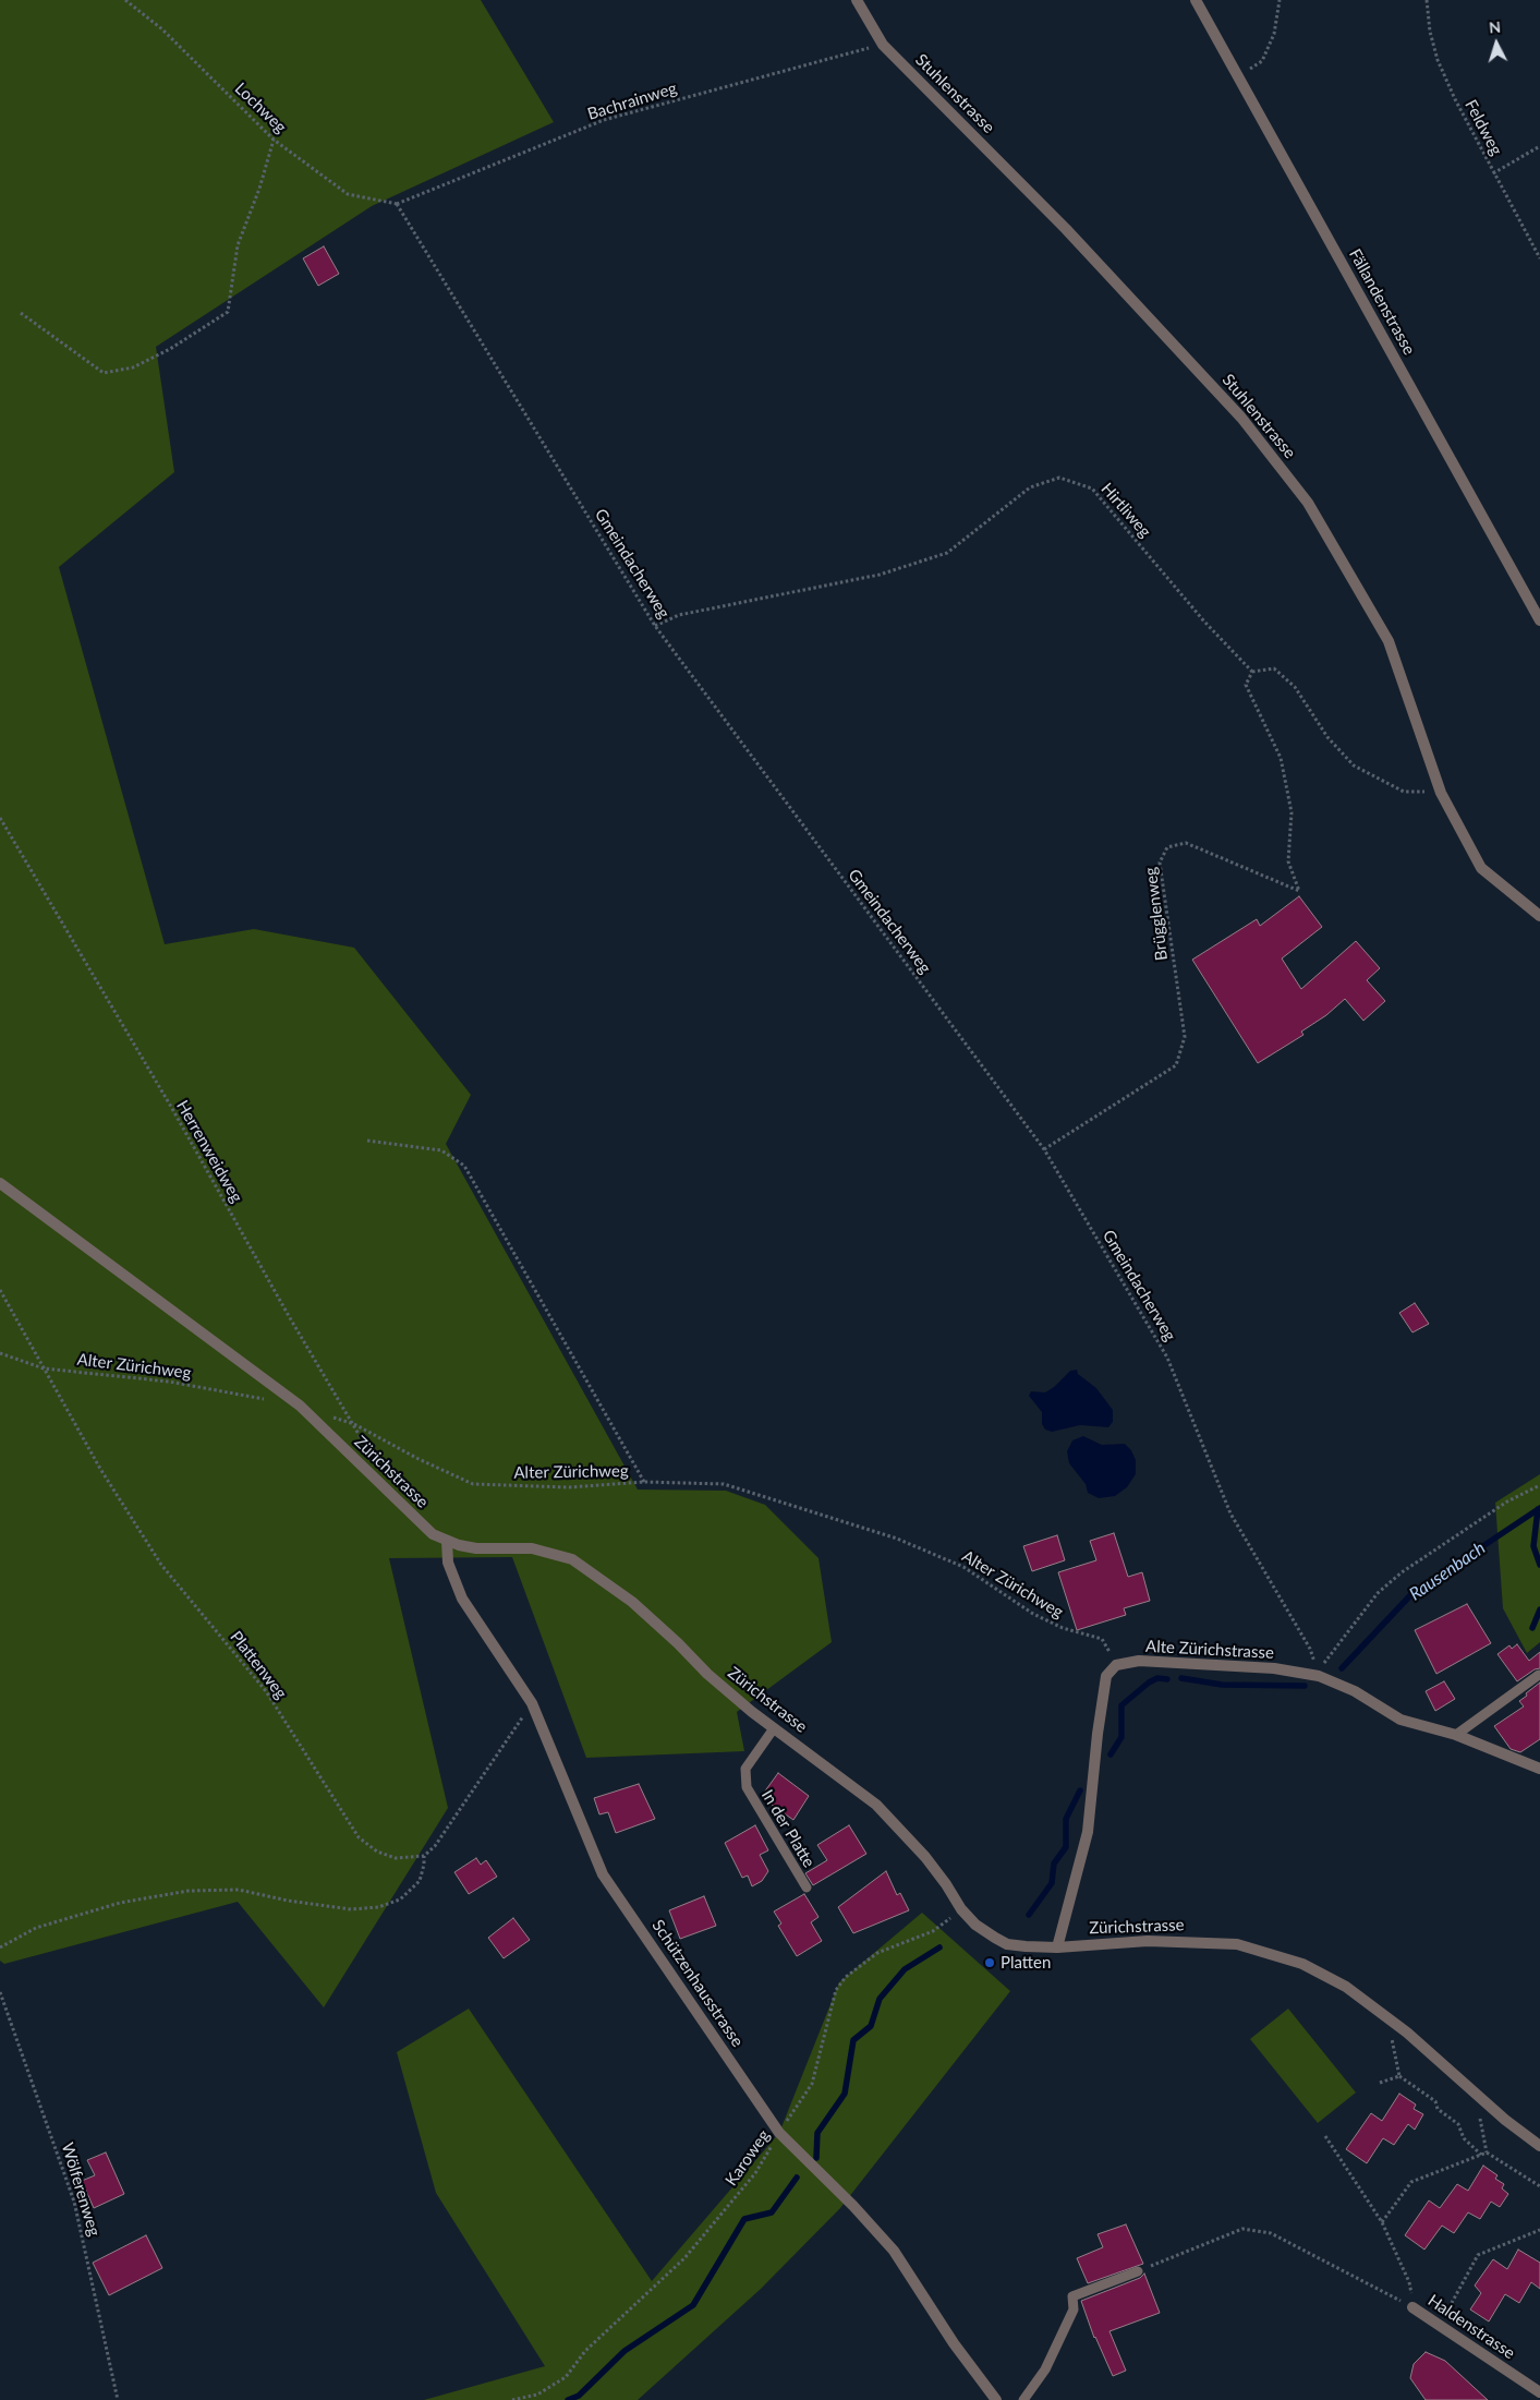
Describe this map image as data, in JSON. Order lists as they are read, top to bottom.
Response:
{
  "streets": {
    "street": [
      "Stuhlenstrasse",
      "Fällandenstrasse",
      "Zürichstrasse",
      "Alte Zürichstrasse",
      "Schützenhausstrasse",
      "Haldenstrasse"
    ],
    "lane": ["In der Platte"],
    "path": [
      "Bachrainweg",
      "Lochweg",
      "Feldweg",
      "Hirtliweg",
      "Gmeindacherweg",
      "Brügglenweg",
      "Herrenweidweg",
      "Alter Zürichweg",
      "Plattenweg",
      "Karoweg",
      "Wölferenweg"
    ]
  },
  "crossings": [
    ["Stuhlenstrasse", "Bachrainweg"],
    ["Bachrainweg", "Lochweg"],
    ["Bachrainweg", "Gmeindacherweg"],
    ["Lochweg", "Gmeindacherweg"],
    ["Hirtliweg", "Gmeindacherweg"],
    ["Hirtliweg", "Brügglenweg"],
    ["Gmeindacherweg", "Brügglenweg"],
    ["Gmeindacherweg", "Alte Zürichstrasse"],
    ["Herrenweidweg", "Alter Zürichweg"],
    ["Alter Zürichweg", "Alte Zürichstrasse"],
    ["Alter Zürichweg", "Plattenweg"],
    ["Zürichstrasse", "In der Platte"],
    ["Zürichstrasse", "Schützenhausstrasse"],
    ["Zürichstrasse", "Karoweg"],
    ["Schützenhausstrasse", "Karoweg"]
  ],
  "water": ["Rausenbach"],
  "places": ["Platten"],
  "north": "top"
}
